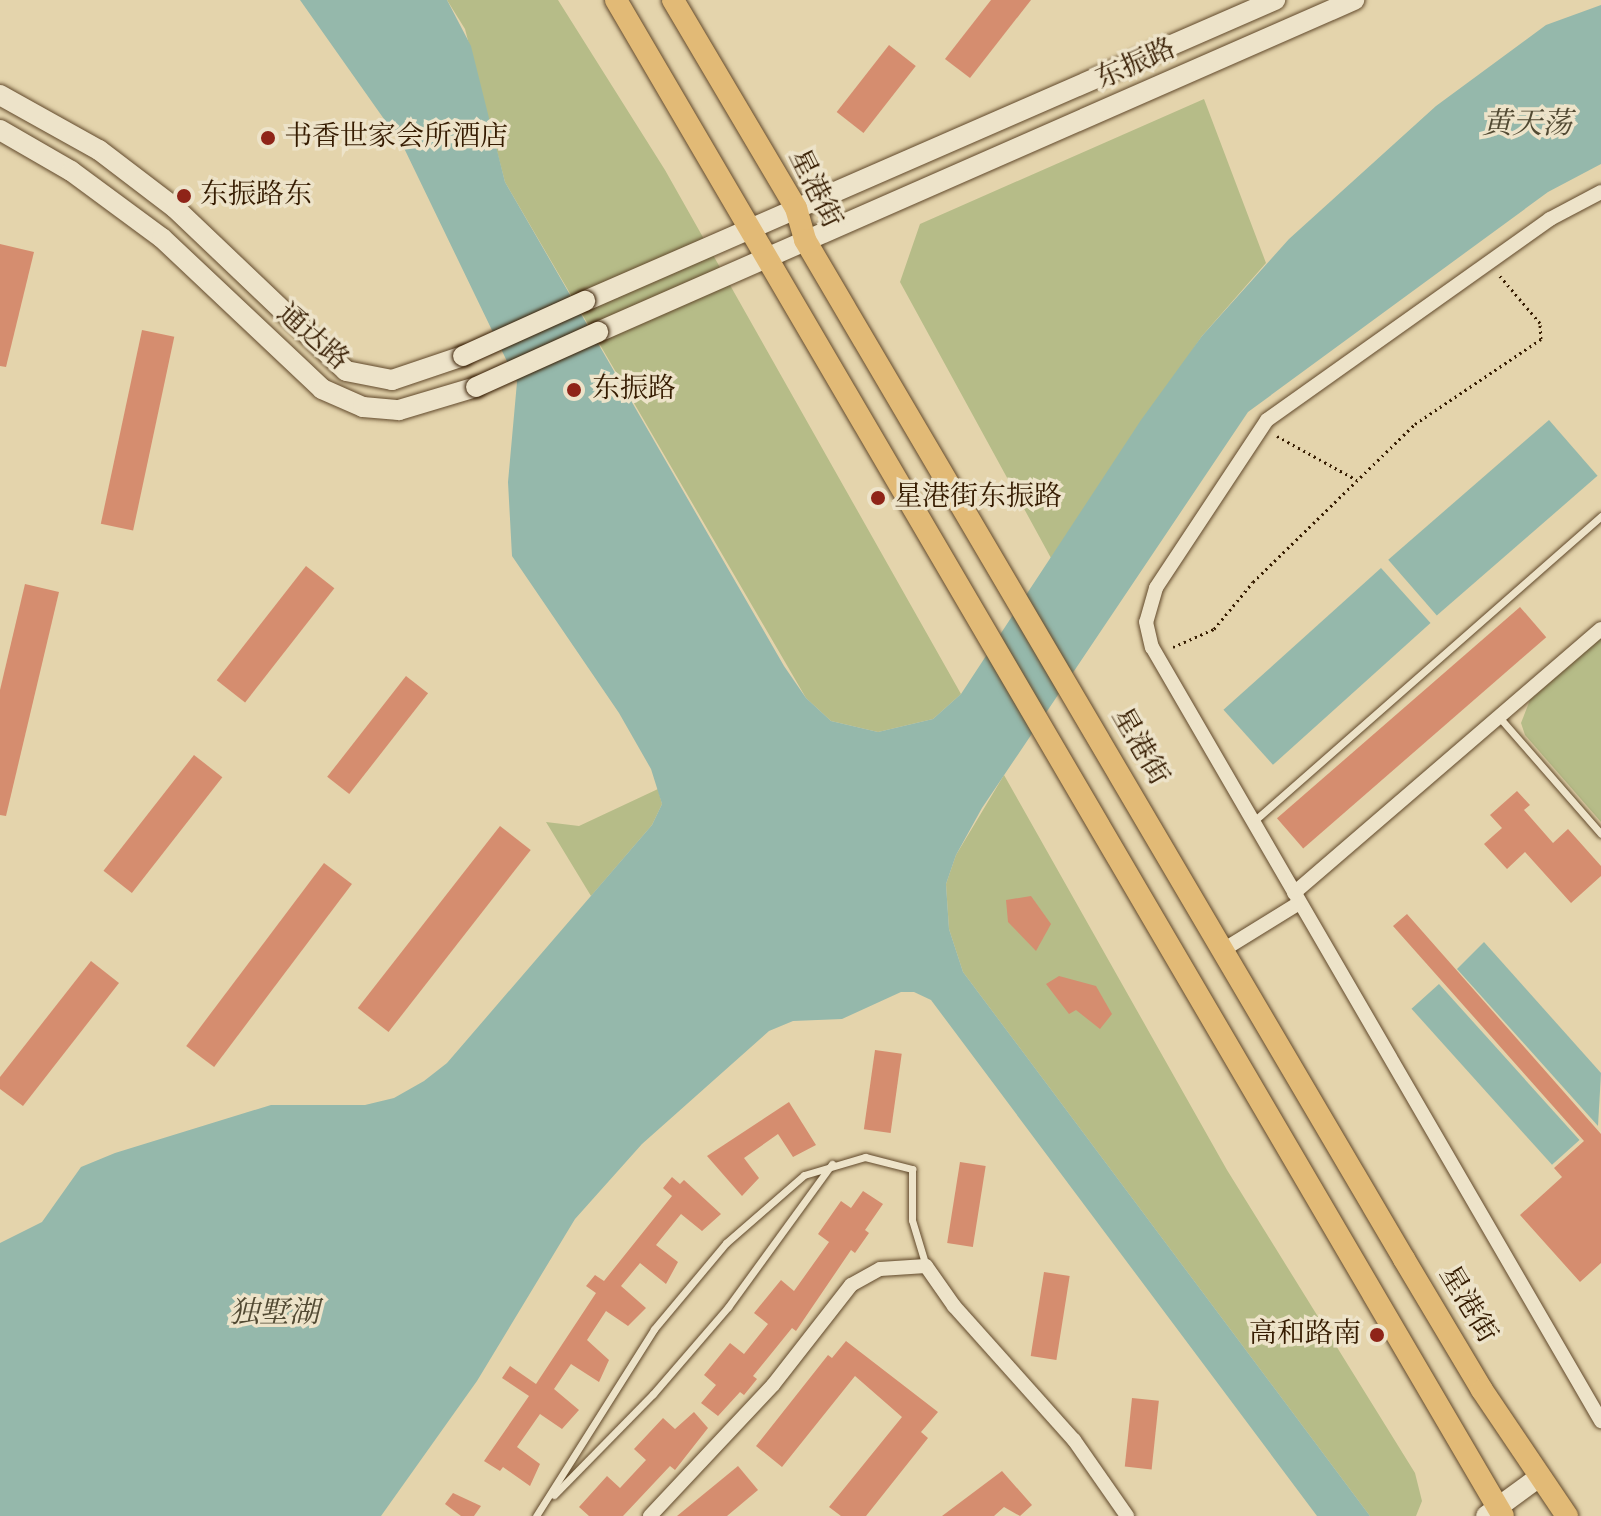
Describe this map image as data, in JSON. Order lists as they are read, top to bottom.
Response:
{
  "streets": {
    "main road": ["东振路", "星港街", "通达路"]
  },
  "crossings": [
    ["东振路", "星港街"],
    ["东振路", "通达路"]
  ],
  "water": ["黄天荡", "独墅湖"],
  "places": [
    "书香世家会所酒店",
    "东振路东",
    "东振路",
    "星港街东振路",
    "高和路南"
  ]
}
